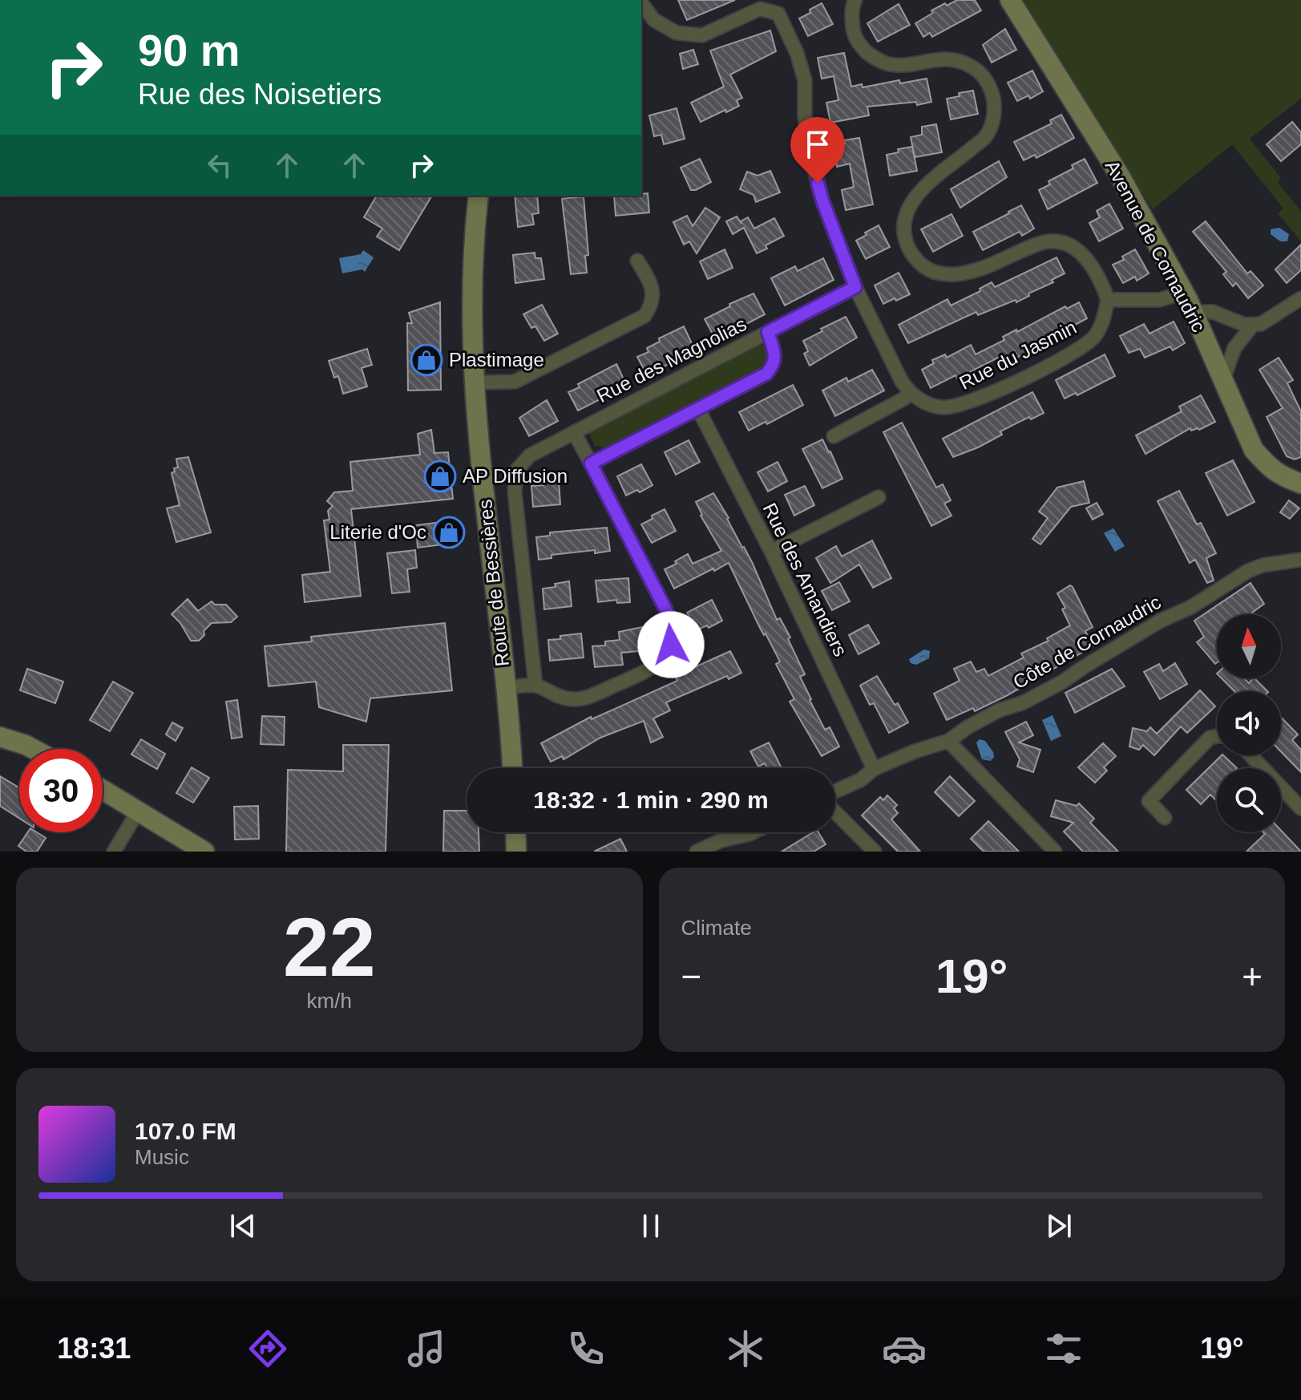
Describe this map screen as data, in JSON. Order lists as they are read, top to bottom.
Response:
{
  "streets": {
    "street": [
      "Avenue de Cornaudric",
      "Rue du Jasmin",
      "Rue des Magnolias",
      "Rue des Amandiers",
      "Route de Bessières",
      "Côte de Cornaudric"
    ]
  },
  "crossings": [
    ["Rue des Amandiers", "Côte de Cornaudric"]
  ],
  "places": {
    "shop": ["Plastimage", "AP Diffusion", "Literie d'Oc"]
  },
  "north": "top",
  "page": {
    "turn": ["90 m", "Rue des Noisetiers"],
    "limit": "30",
    "trip": "18:32 · 1 min · 290 m",
    "tile": [
      ["22", "km/h"],
      "Climate"
    ],
    "heat": ["−", "19°", "+"],
    "song": ["107.0 FM", "Music"],
    "tabs": ["18:31", "19°"]
  }
}
